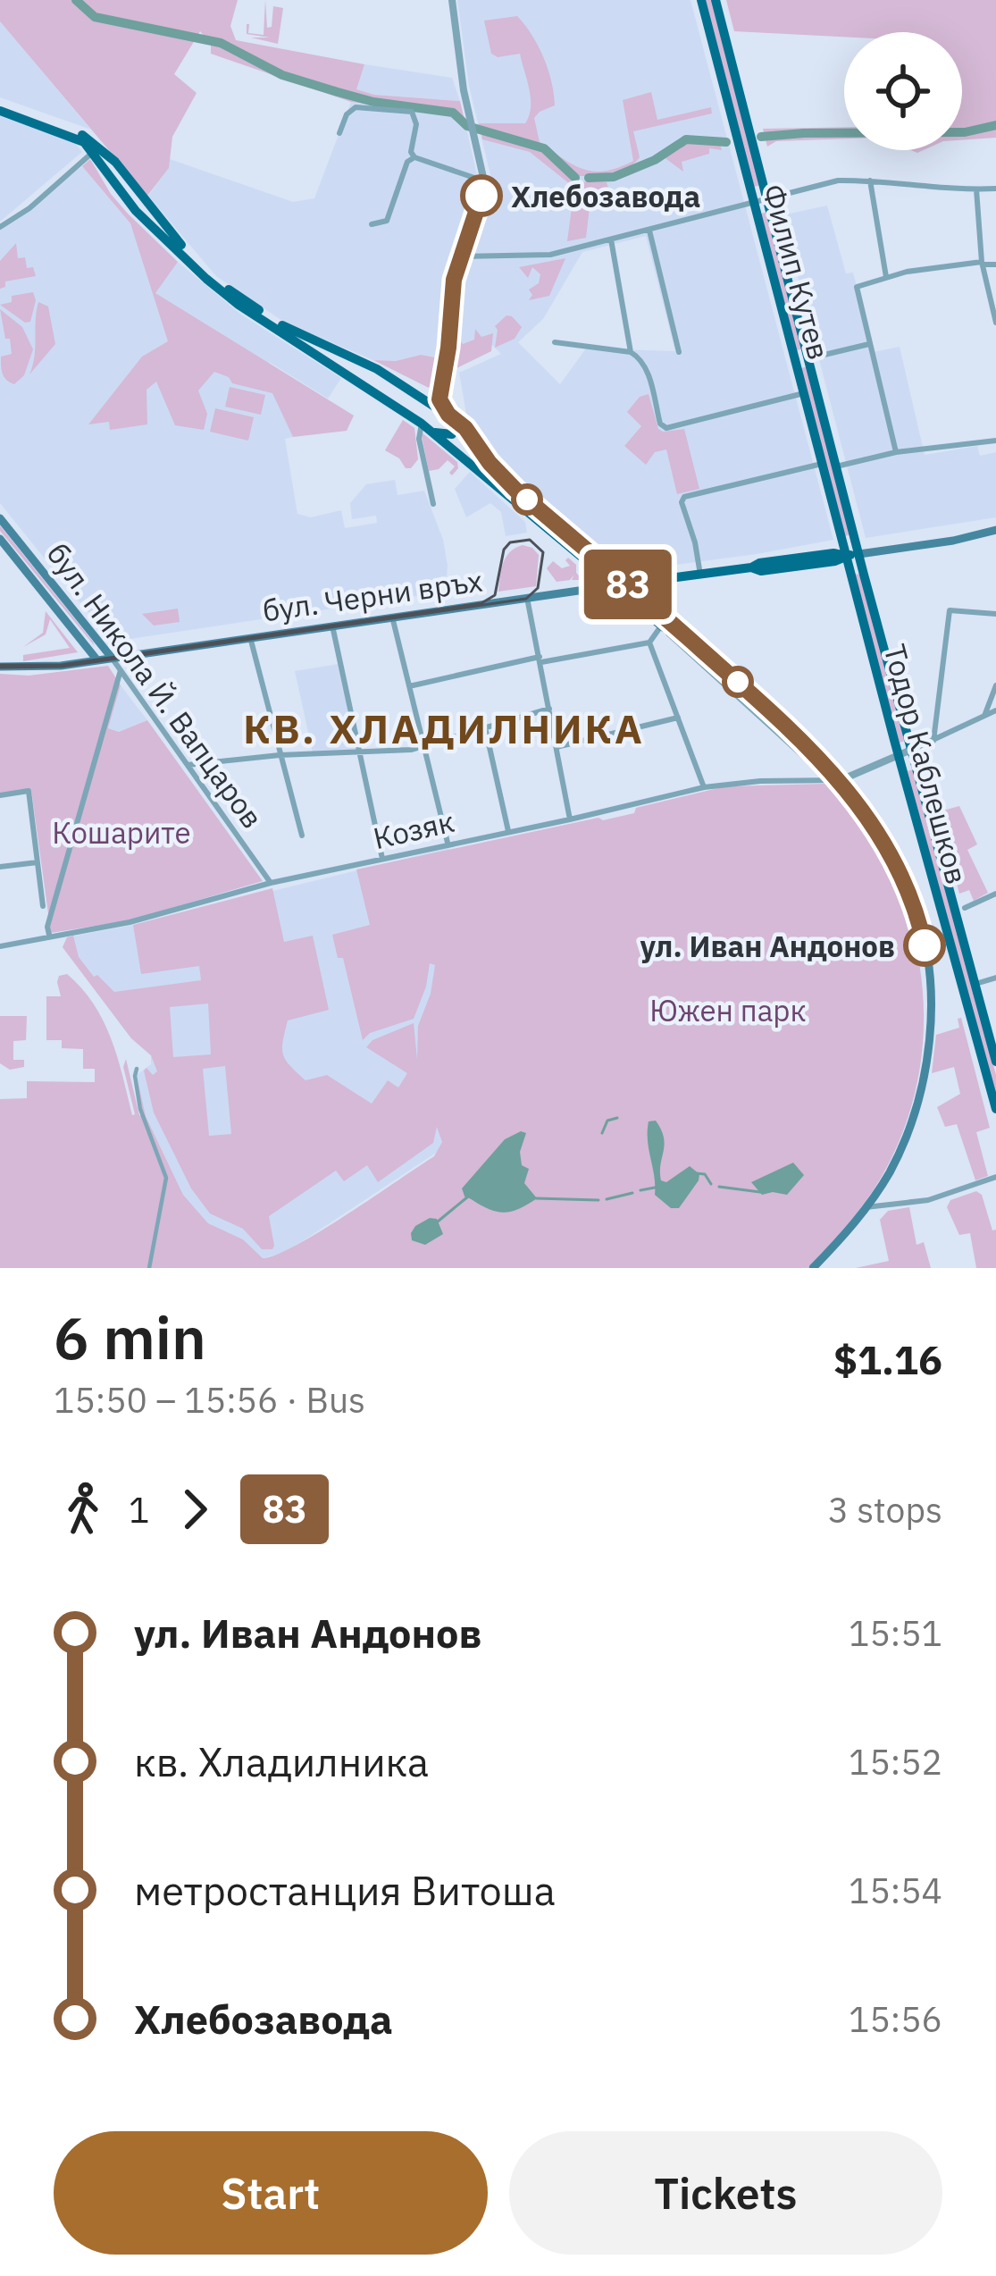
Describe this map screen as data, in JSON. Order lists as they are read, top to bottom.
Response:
{
  "streets": {
    "main road": [
      "Филип Кутев",
      "бул. Черни връх",
      "бул. Никола Й. Вапцаров",
      "Тодор Каблешков"
    ],
    "street": ["Козяк"]
  },
  "crossings": [
    ["Филип Кутев", "бул. Черни връх"],
    ["Филип Кутев", "Тодор Каблешков"],
    ["бул. Черни връх", "бул. Никола Й. Вапцаров"],
    ["бул. Черни връх", "Тодор Каблешков"],
    ["бул. Никола Й. Вапцаров", "Козяк"]
  ],
  "districts": ["КВ. ХЛАДИЛНИКА"],
  "parks": ["Кошарите", "Южен парк"],
  "places": ["Хлебозавода", "ул. Иван Андонов"],
  "lines": ["bus line 83"],
  "page": {
    "on_map": "83",
    "heading": ["6 min", "15:50 – 15:56 · Bus", "$1.16"],
    "legs": ["1", "83", "3 stops"],
    "list": [
      {
        "name": "ул. Иван Андонов",
        "value": "15:51"
      },
      {
        "name": "кв. Хладилника",
        "value": "15:52"
      },
      {
        "name": "метростанция Витоша",
        "value": "15:54"
      },
      {
        "name": "Хлебозавода",
        "value": "15:56"
      }
    ],
    "buttons": ["Start", "Tickets"]
  }
}
